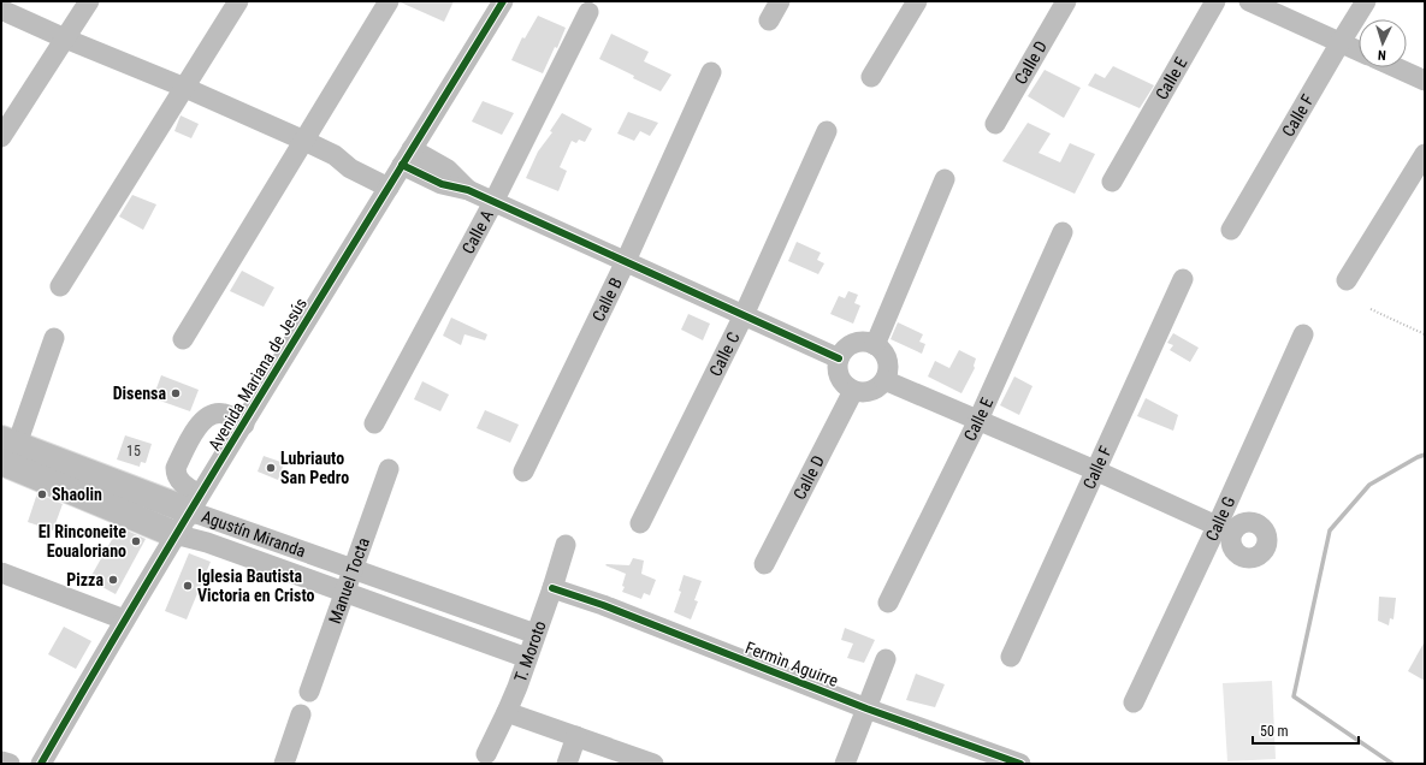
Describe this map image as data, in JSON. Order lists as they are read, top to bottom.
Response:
{
  "streets": {
    "main road": ["Agustín Miranda"],
    "street": [
      "Calle D",
      "Calle E",
      "Calle F",
      "Calle A",
      "Calle B",
      "Calle C",
      "Avenida Mariana de Jesús",
      "Calle G",
      "Manuel Tocta",
      "T. Moroto",
      "Fermìn Aguirre"
    ]
  },
  "crossings": [
    ["Avenida Mariana de Jesús", "Agustín Miranda"],
    ["Agustín Miranda", "Manuel Tocta"],
    ["Agustín Miranda", "T. Moroto"],
    ["T. Moroto", "Fermìn Aguirre"]
  ],
  "places": [
    "Disensa",
    "Lubriauto San Pedro",
    "Shaolin",
    "El Rinconeite Eoualoriano",
    "Pizza",
    "Iglesia Bautista Victoria en Cristo"
  ],
  "house_numbers": ["15"],
  "scale_bar": "50 m",
  "north": "bottom"
}
